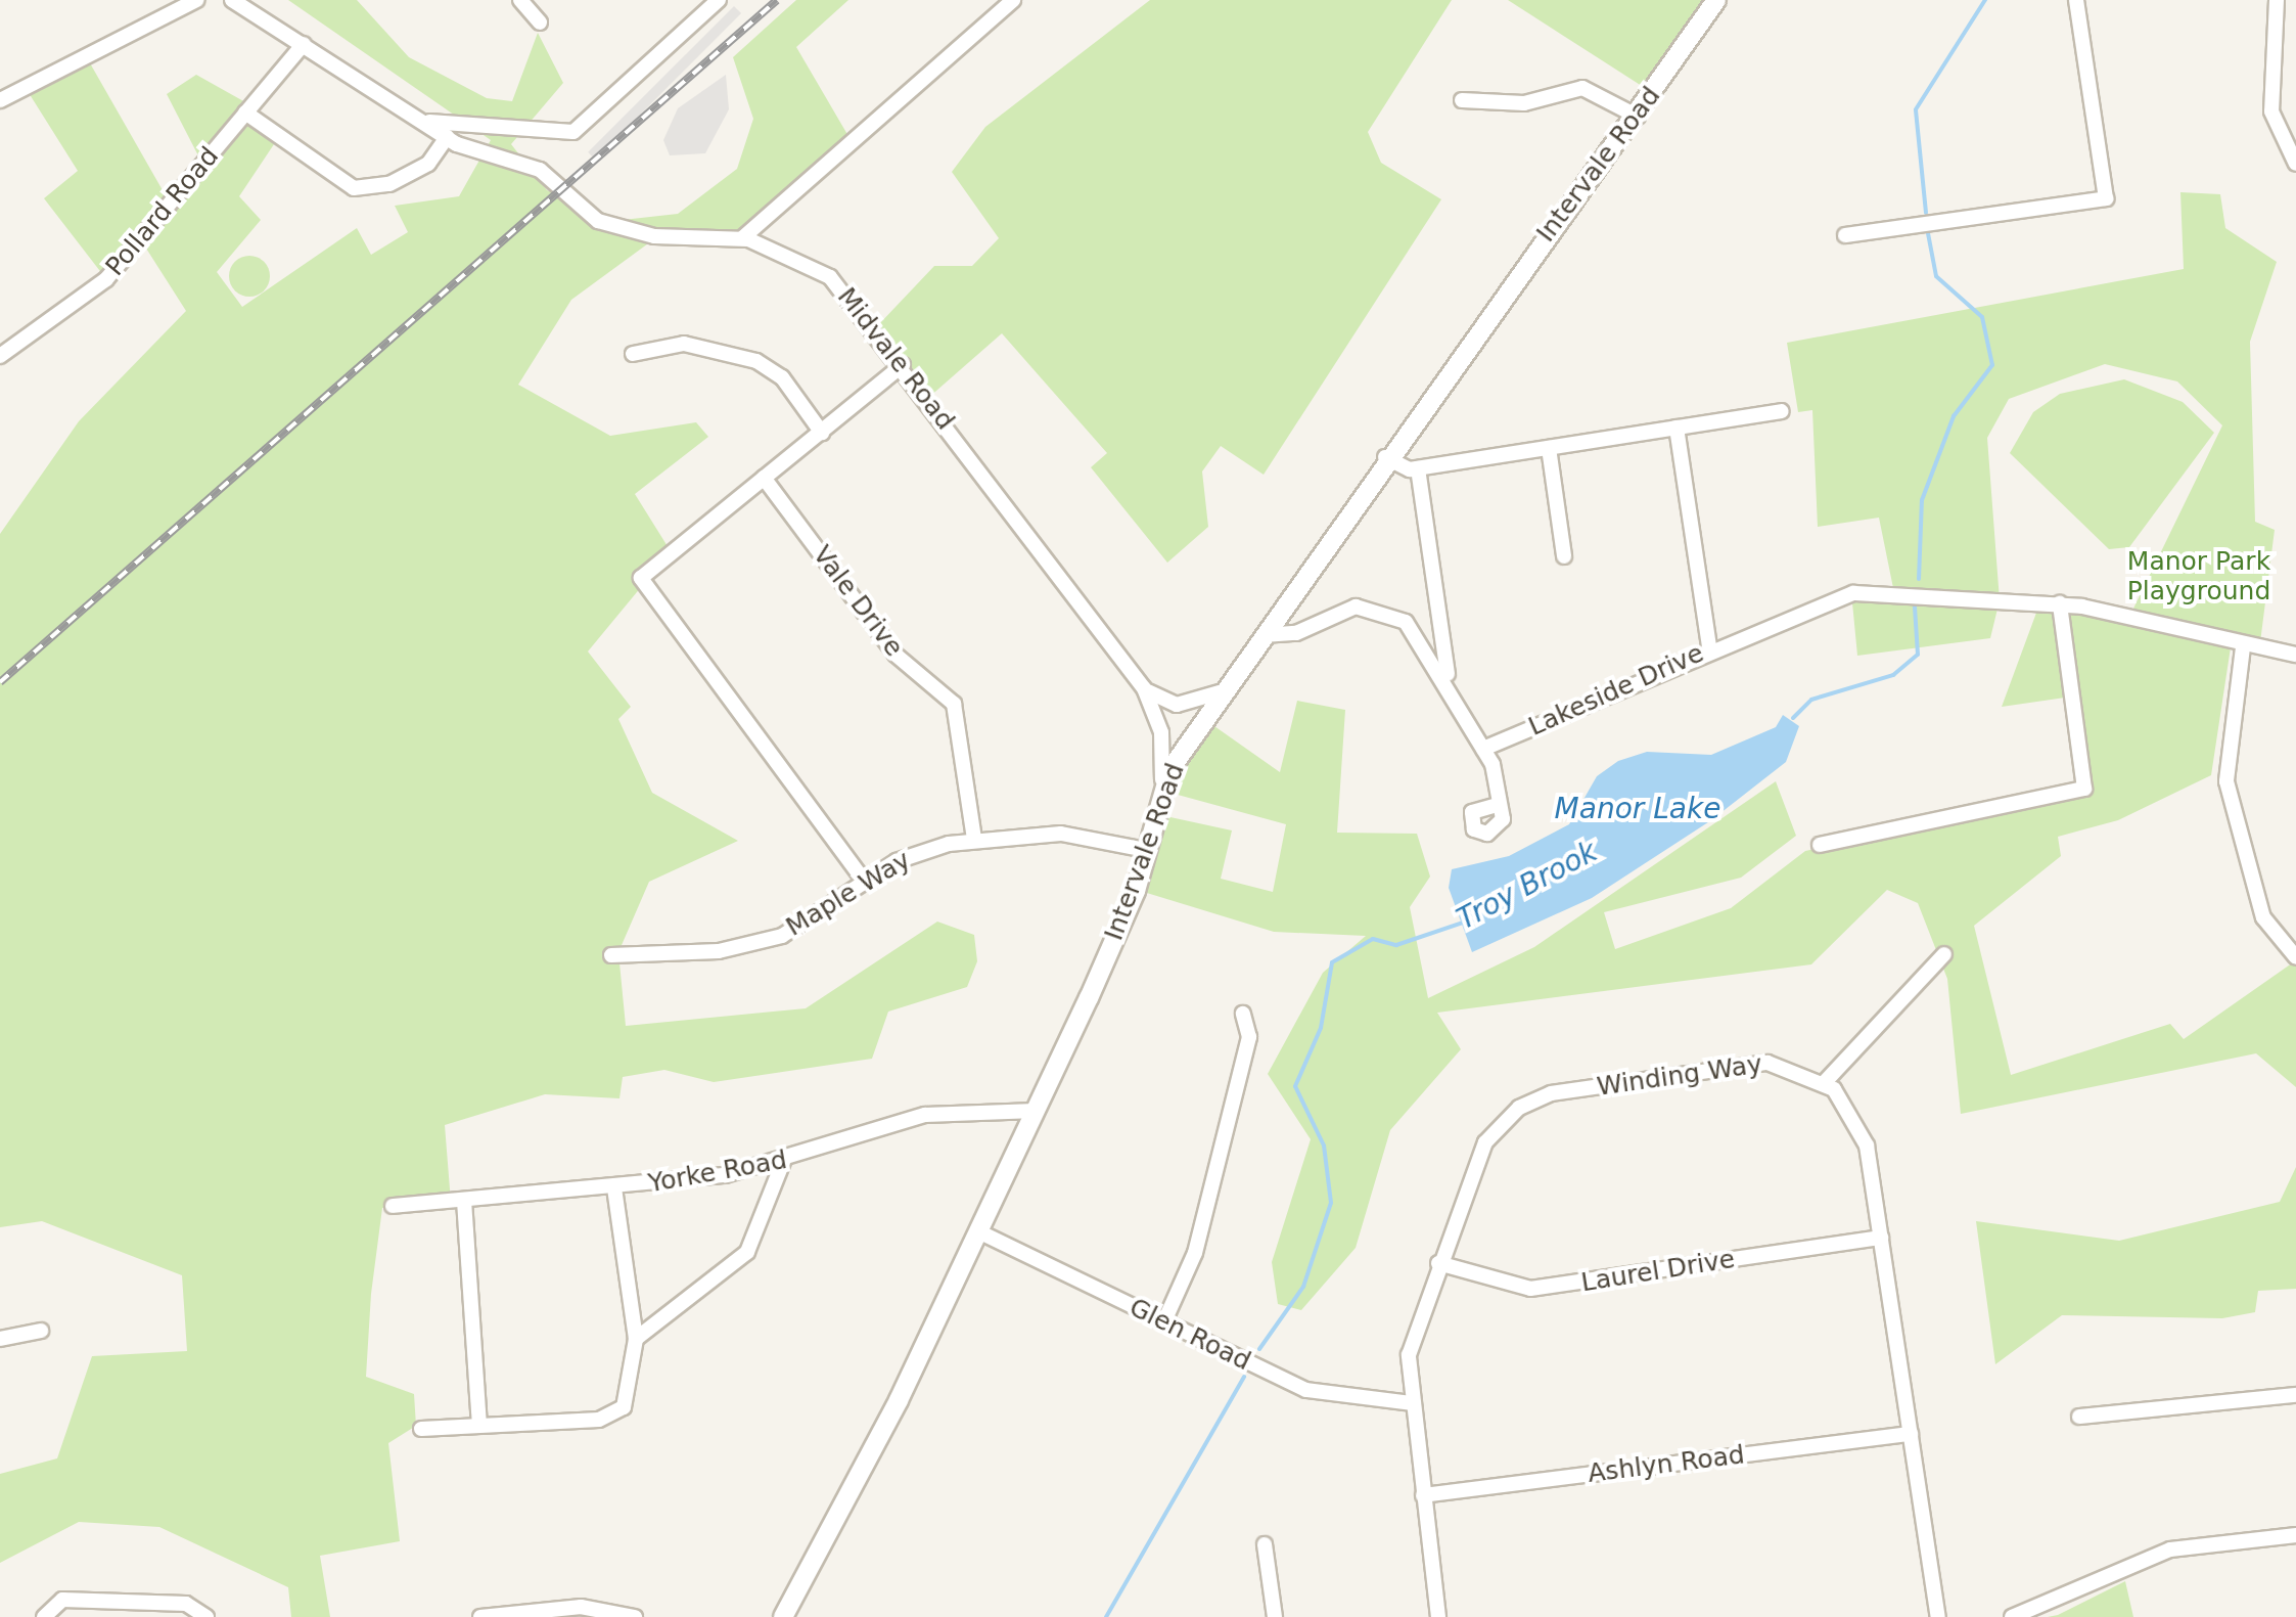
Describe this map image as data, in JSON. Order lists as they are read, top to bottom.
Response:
{
  "streets": {
    "street": [
      "Intervale Road",
      "Pollard Road",
      "Midvale Road",
      "Vale Drive",
      "Lakeside Drive",
      "Maple Way",
      "Winding Way",
      "Yorke Road",
      "Laurel Drive",
      "Glen Road",
      "Ashlyn Road"
    ]
  },
  "crossings": [
    ["Intervale Road", "Midvale Road"],
    ["Intervale Road", "Maple Way"],
    ["Intervale Road", "Yorke Road"],
    ["Intervale Road", "Glen Road"],
    ["Pollard Road", "Midvale Road"],
    ["Vale Drive", "Maple Way"],
    ["Winding Way", "Laurel Drive"],
    ["Winding Way", "Glen Road"],
    ["Winding Way", "Ashlyn Road"]
  ],
  "water": ["Manor Lake", "Troy Brook"],
  "parks": ["Manor Park Playground"]
}
